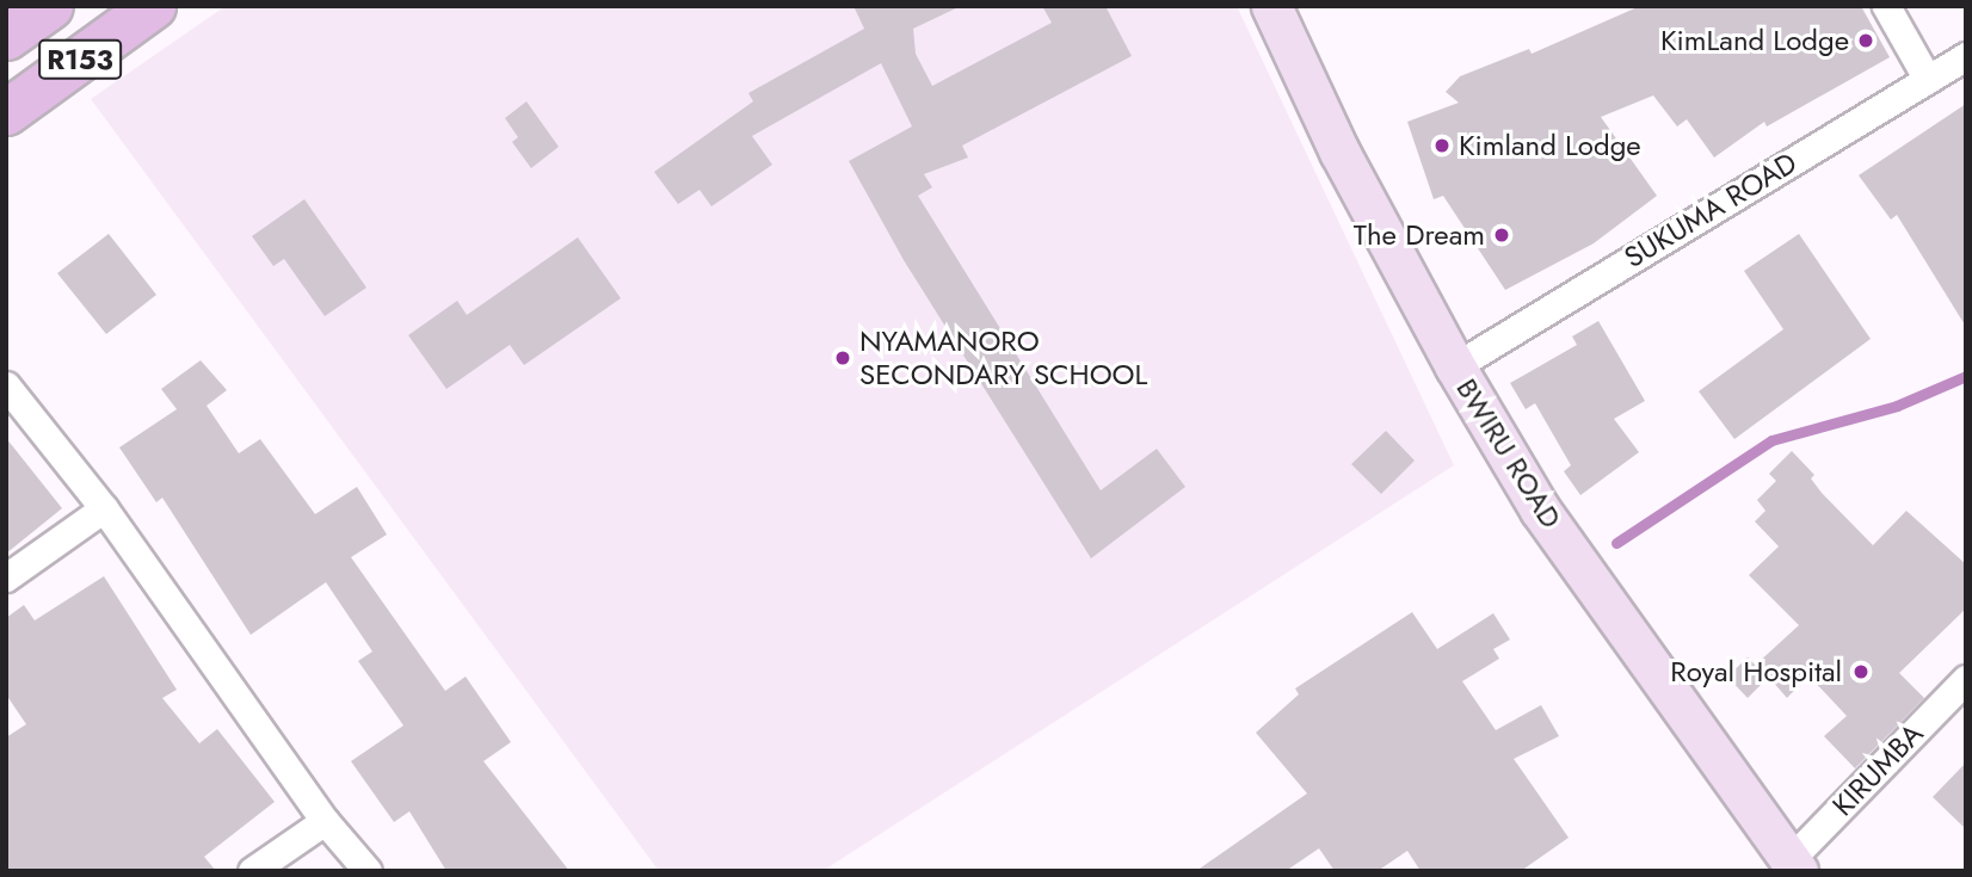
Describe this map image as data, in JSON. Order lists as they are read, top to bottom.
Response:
{
  "streets": {
    "main road": ["R153", "BWIRU ROAD"],
    "street": ["SUKUMA ROAD", "KIRUMBA"]
  },
  "crossings": [
    ["SUKUMA ROAD", "BWIRU ROAD"],
    ["BWIRU ROAD", "KIRUMBA"]
  ],
  "places": [
    "KimLand Lodge",
    "Kimland Lodge",
    "The Dream",
    "NYAMANORO SECONDARY SCHOOL",
    "Royal Hospital"
  ]
}
